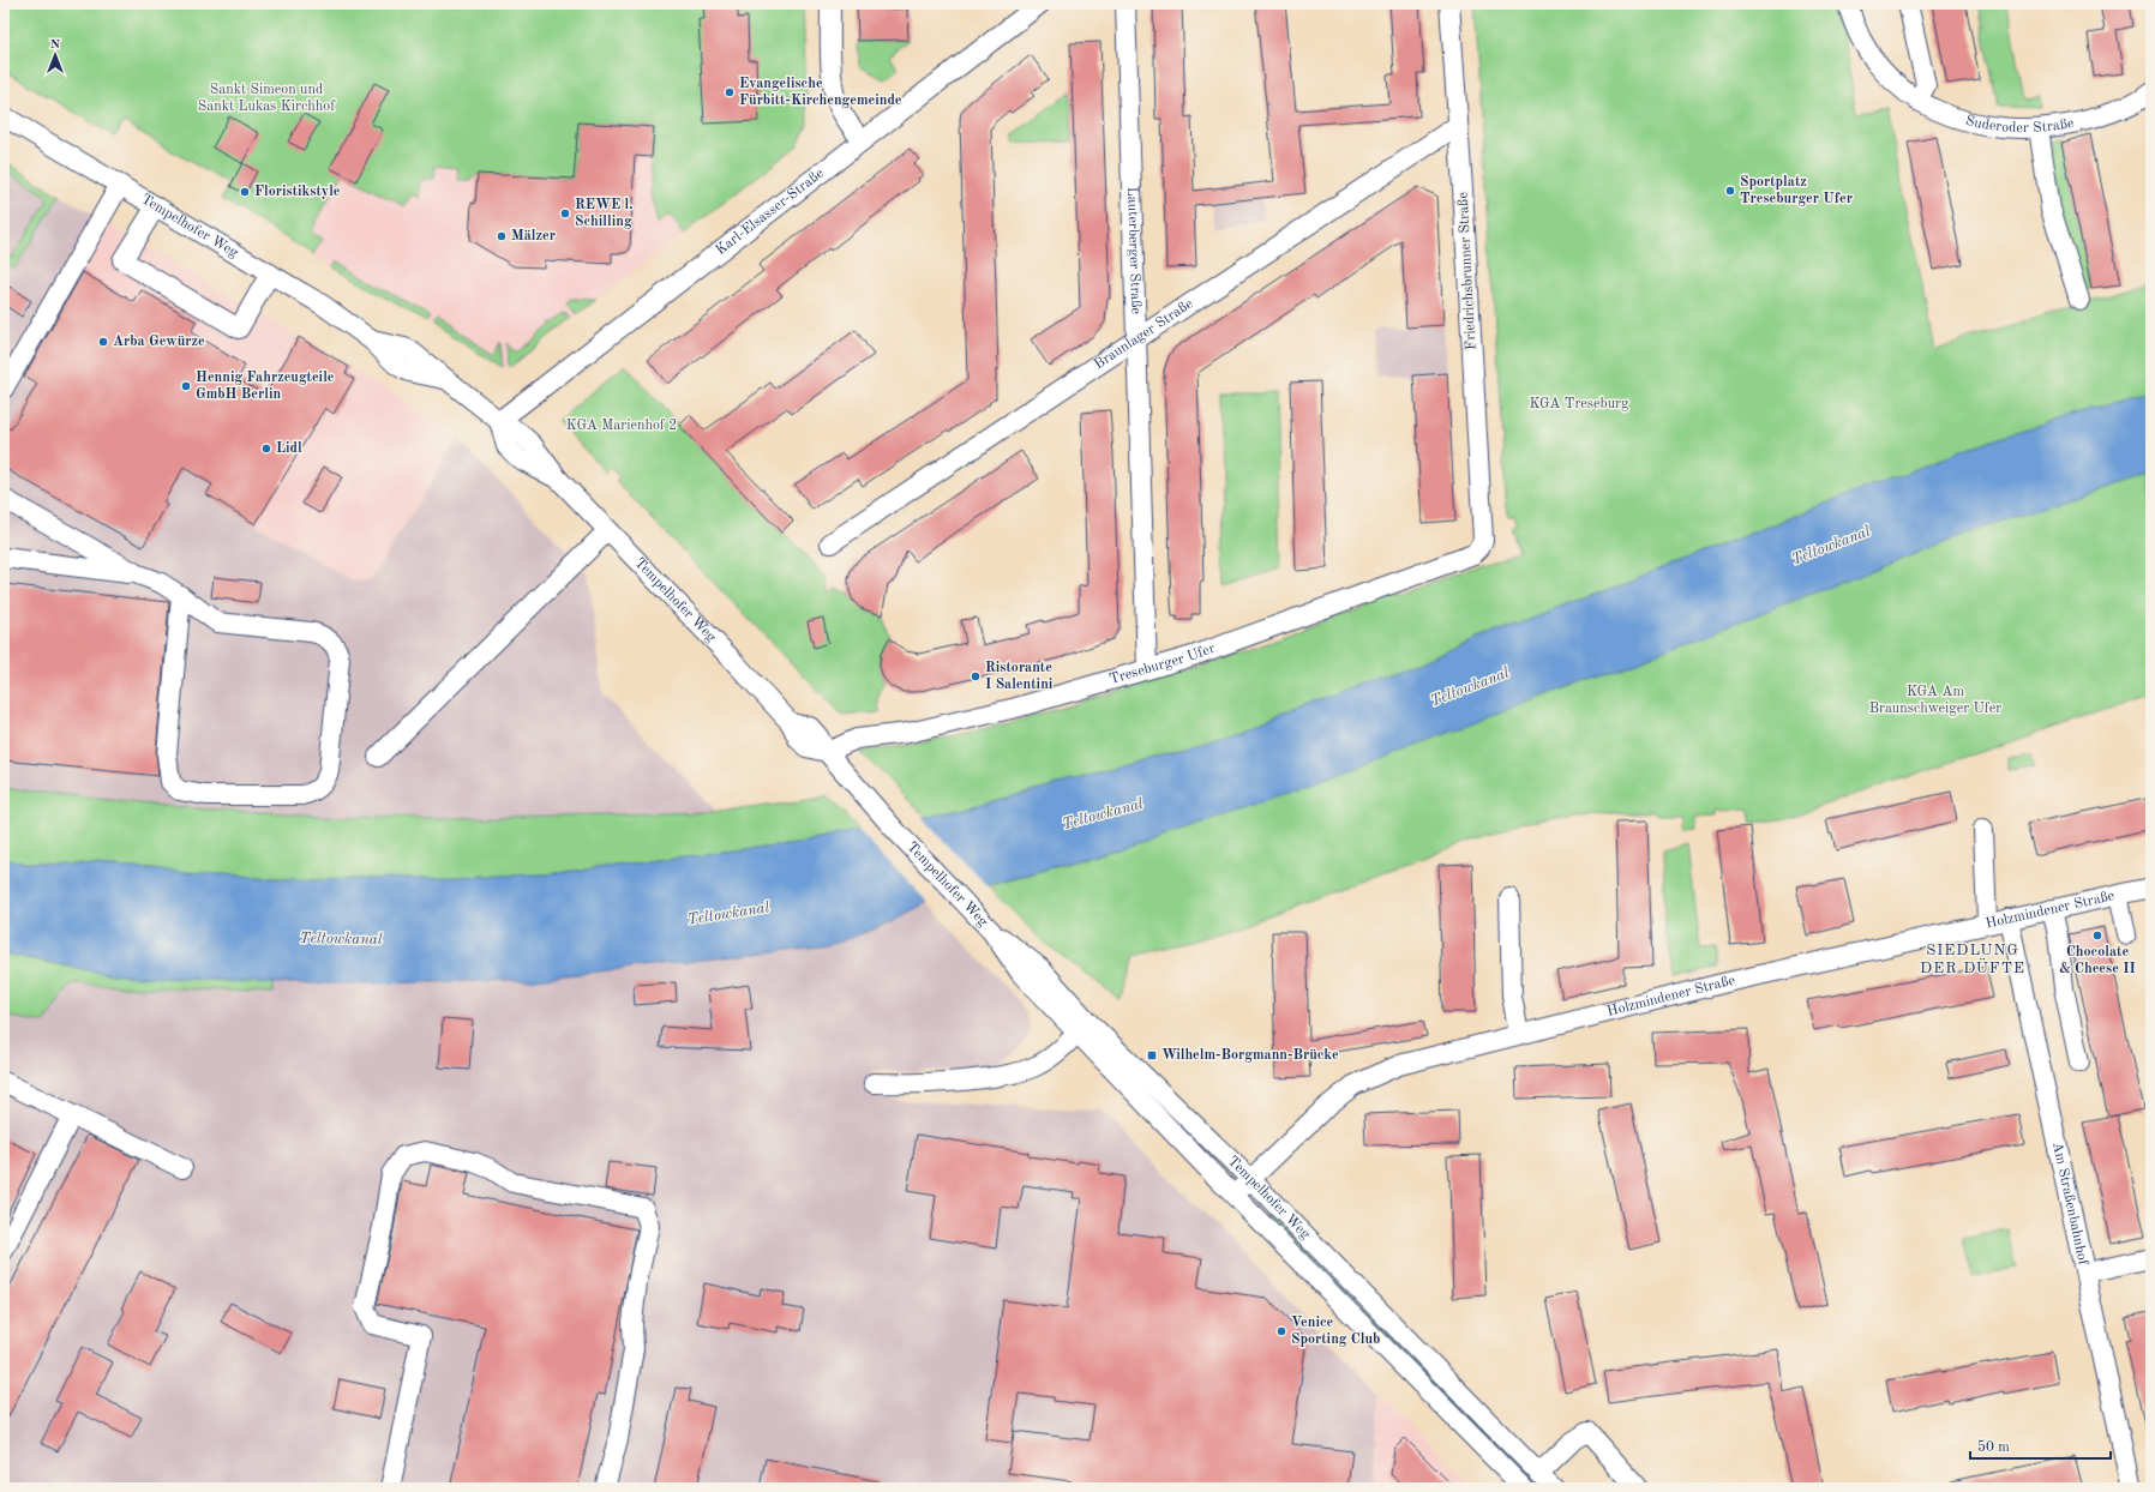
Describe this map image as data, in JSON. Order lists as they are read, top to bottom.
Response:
{
  "streets": {
    "street": [
      "Suderoder Straße",
      "Karl-Elsasser-Straße",
      "Tempelhofer Weg",
      "Lauterberger Straße",
      "Friedrichsbrunner Straße",
      "Braunlager Straße",
      "Treseburger Ufer",
      "Holzmindener Straße",
      "Am Straßenbahnhof"
    ]
  },
  "crossings": [
    ["Karl-Elsasser-Straße", "Tempelhofer Weg"],
    ["Tempelhofer Weg", "Treseburger Ufer"],
    ["Tempelhofer Weg", "Holzmindener Straße"],
    ["Lauterberger Straße", "Braunlager Straße"],
    ["Lauterberger Straße", "Treseburger Ufer"],
    ["Friedrichsbrunner Straße", "Braunlager Straße"],
    ["Friedrichsbrunner Straße", "Treseburger Ufer"],
    ["Holzmindener Straße", "Am Straßenbahnhof"]
  ],
  "districts": ["SIEDLUNG DER DÜFTE"],
  "water": ["Teltowkanal"],
  "parks": [
    "Sankt Simeon und Sankt Lukas Kirchhof",
    "KGA Treseburg",
    "KGA Marienhof 2",
    "KGA Am Braunschweiger Ufer"
  ],
  "places": {
    "other": [
      "Evangelische Fürbitt-Kirchengemeinde",
      "Sportplatz Treseburger Ufer",
      "Floristikstyle",
      "REWE l. Schilling",
      "Mälzer",
      "Arba Gewürze",
      "Hennig Fahrzeugteile GmbH Berlin",
      "Lidl",
      "Ristorante I Salentini",
      "Chocolate & Cheese II",
      "Venice Sporting Club"
    ],
    "transit": ["Wilhelm-Borgmann-Brücke"]
  },
  "scale_bar": "50 m",
  "north": "top"
}
